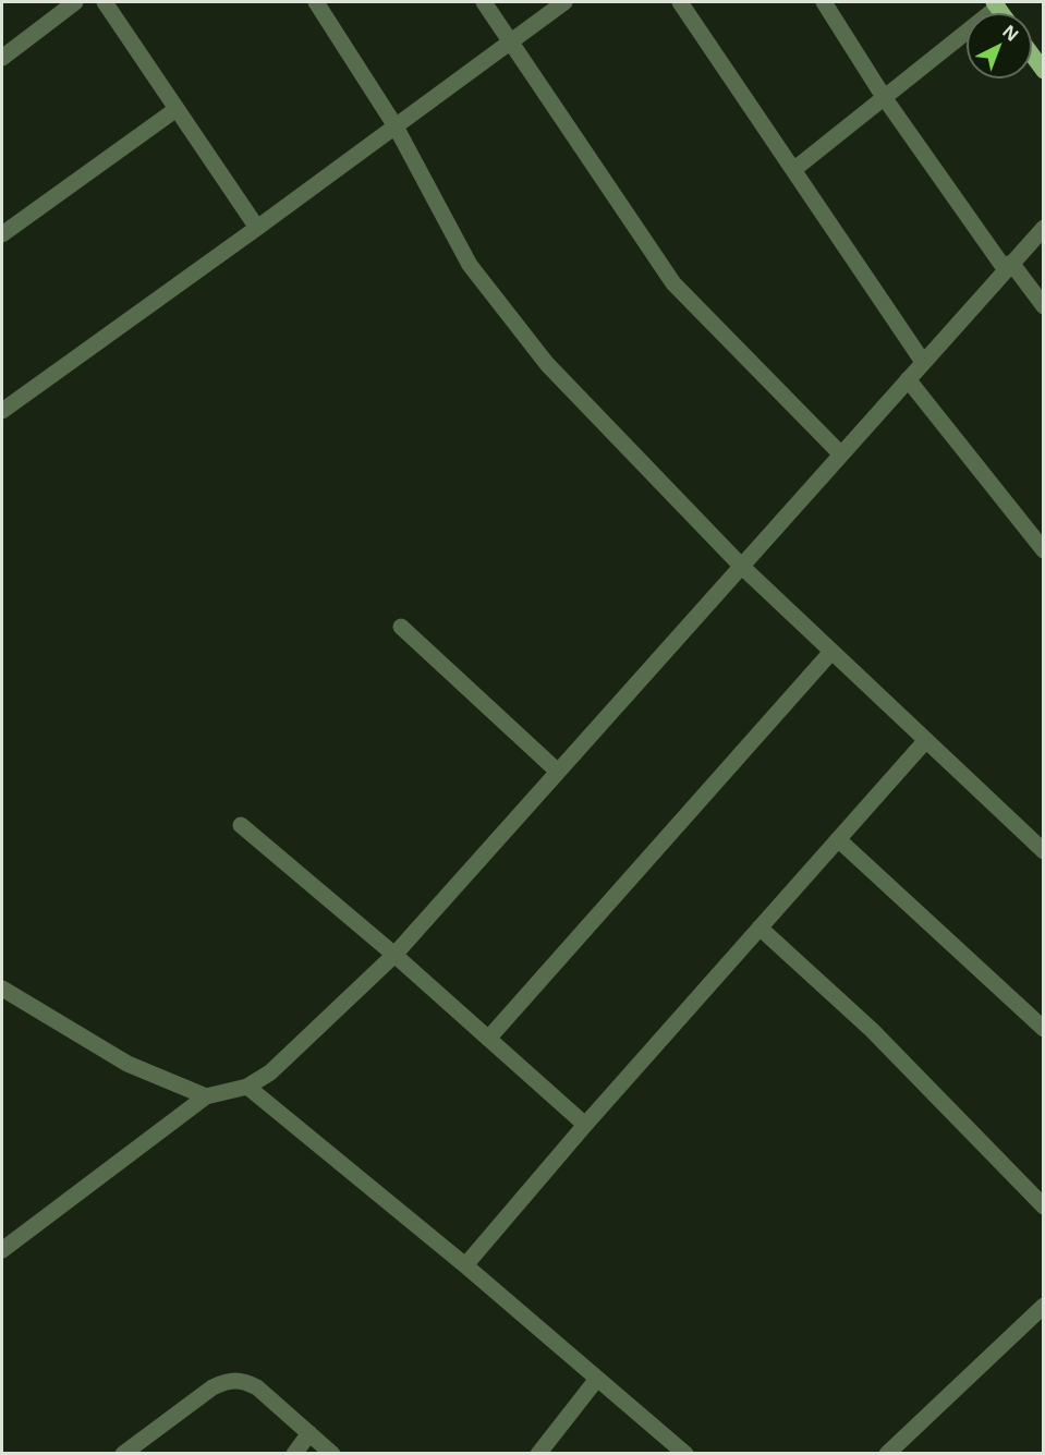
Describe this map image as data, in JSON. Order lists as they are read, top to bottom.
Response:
{
  "north": "top right"
}
